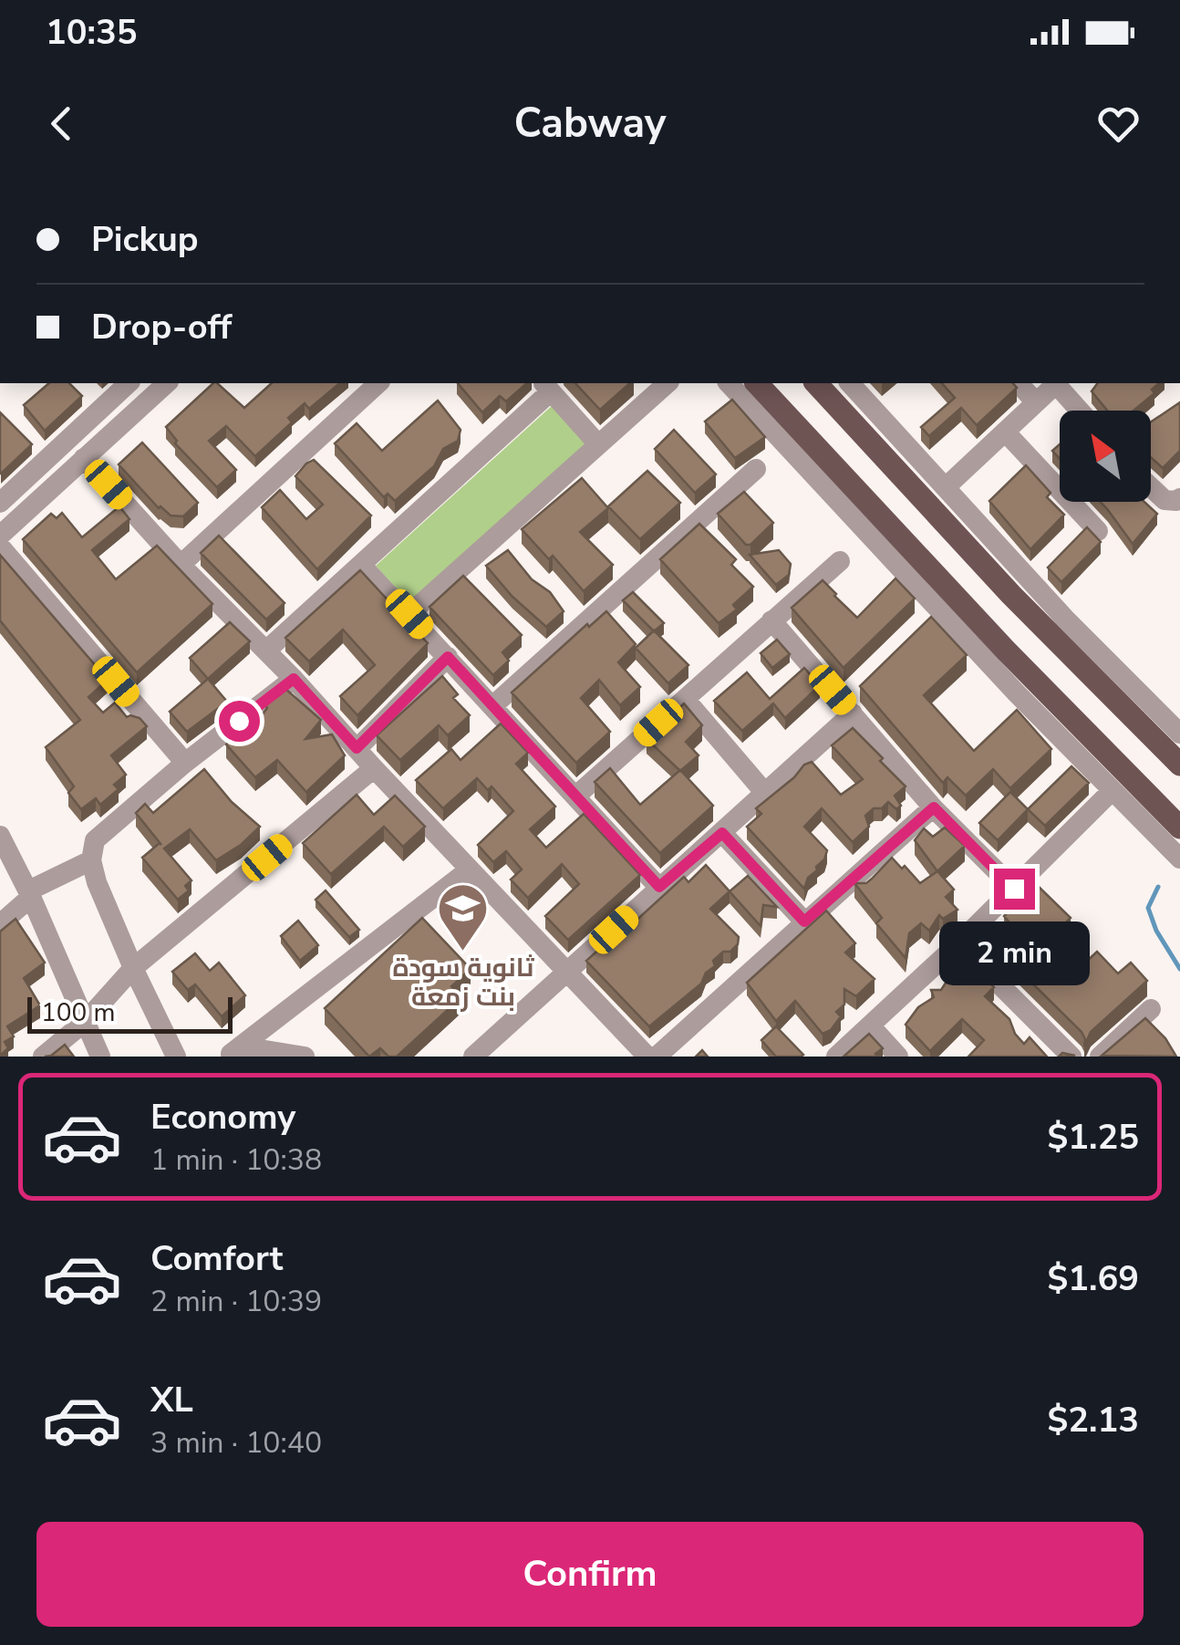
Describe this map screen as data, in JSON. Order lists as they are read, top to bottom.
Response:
{
  "places": {
    "school or university": ["ثانوية سودة بنت زمعة"]
  },
  "scale_bar": "100 m",
  "north": "top left",
  "page": {
    "status": "10:35",
    "header": "Cabway",
    "banner": ["Pickup", "Drop-off"],
    "bubble": "2 min",
    "scale": "100 m",
    "list": [
      {
        "name": "Economy",
        "note": "1 min · 10:38",
        "value": "$1.25"
      },
      {
        "name": "Comfort",
        "note": "2 min · 10:39",
        "value": "$1.69"
      },
      {
        "name": "XL",
        "note": "3 min · 10:40",
        "value": "$2.13"
      }
    ],
    "buttons": "Confirm"
  }
}
